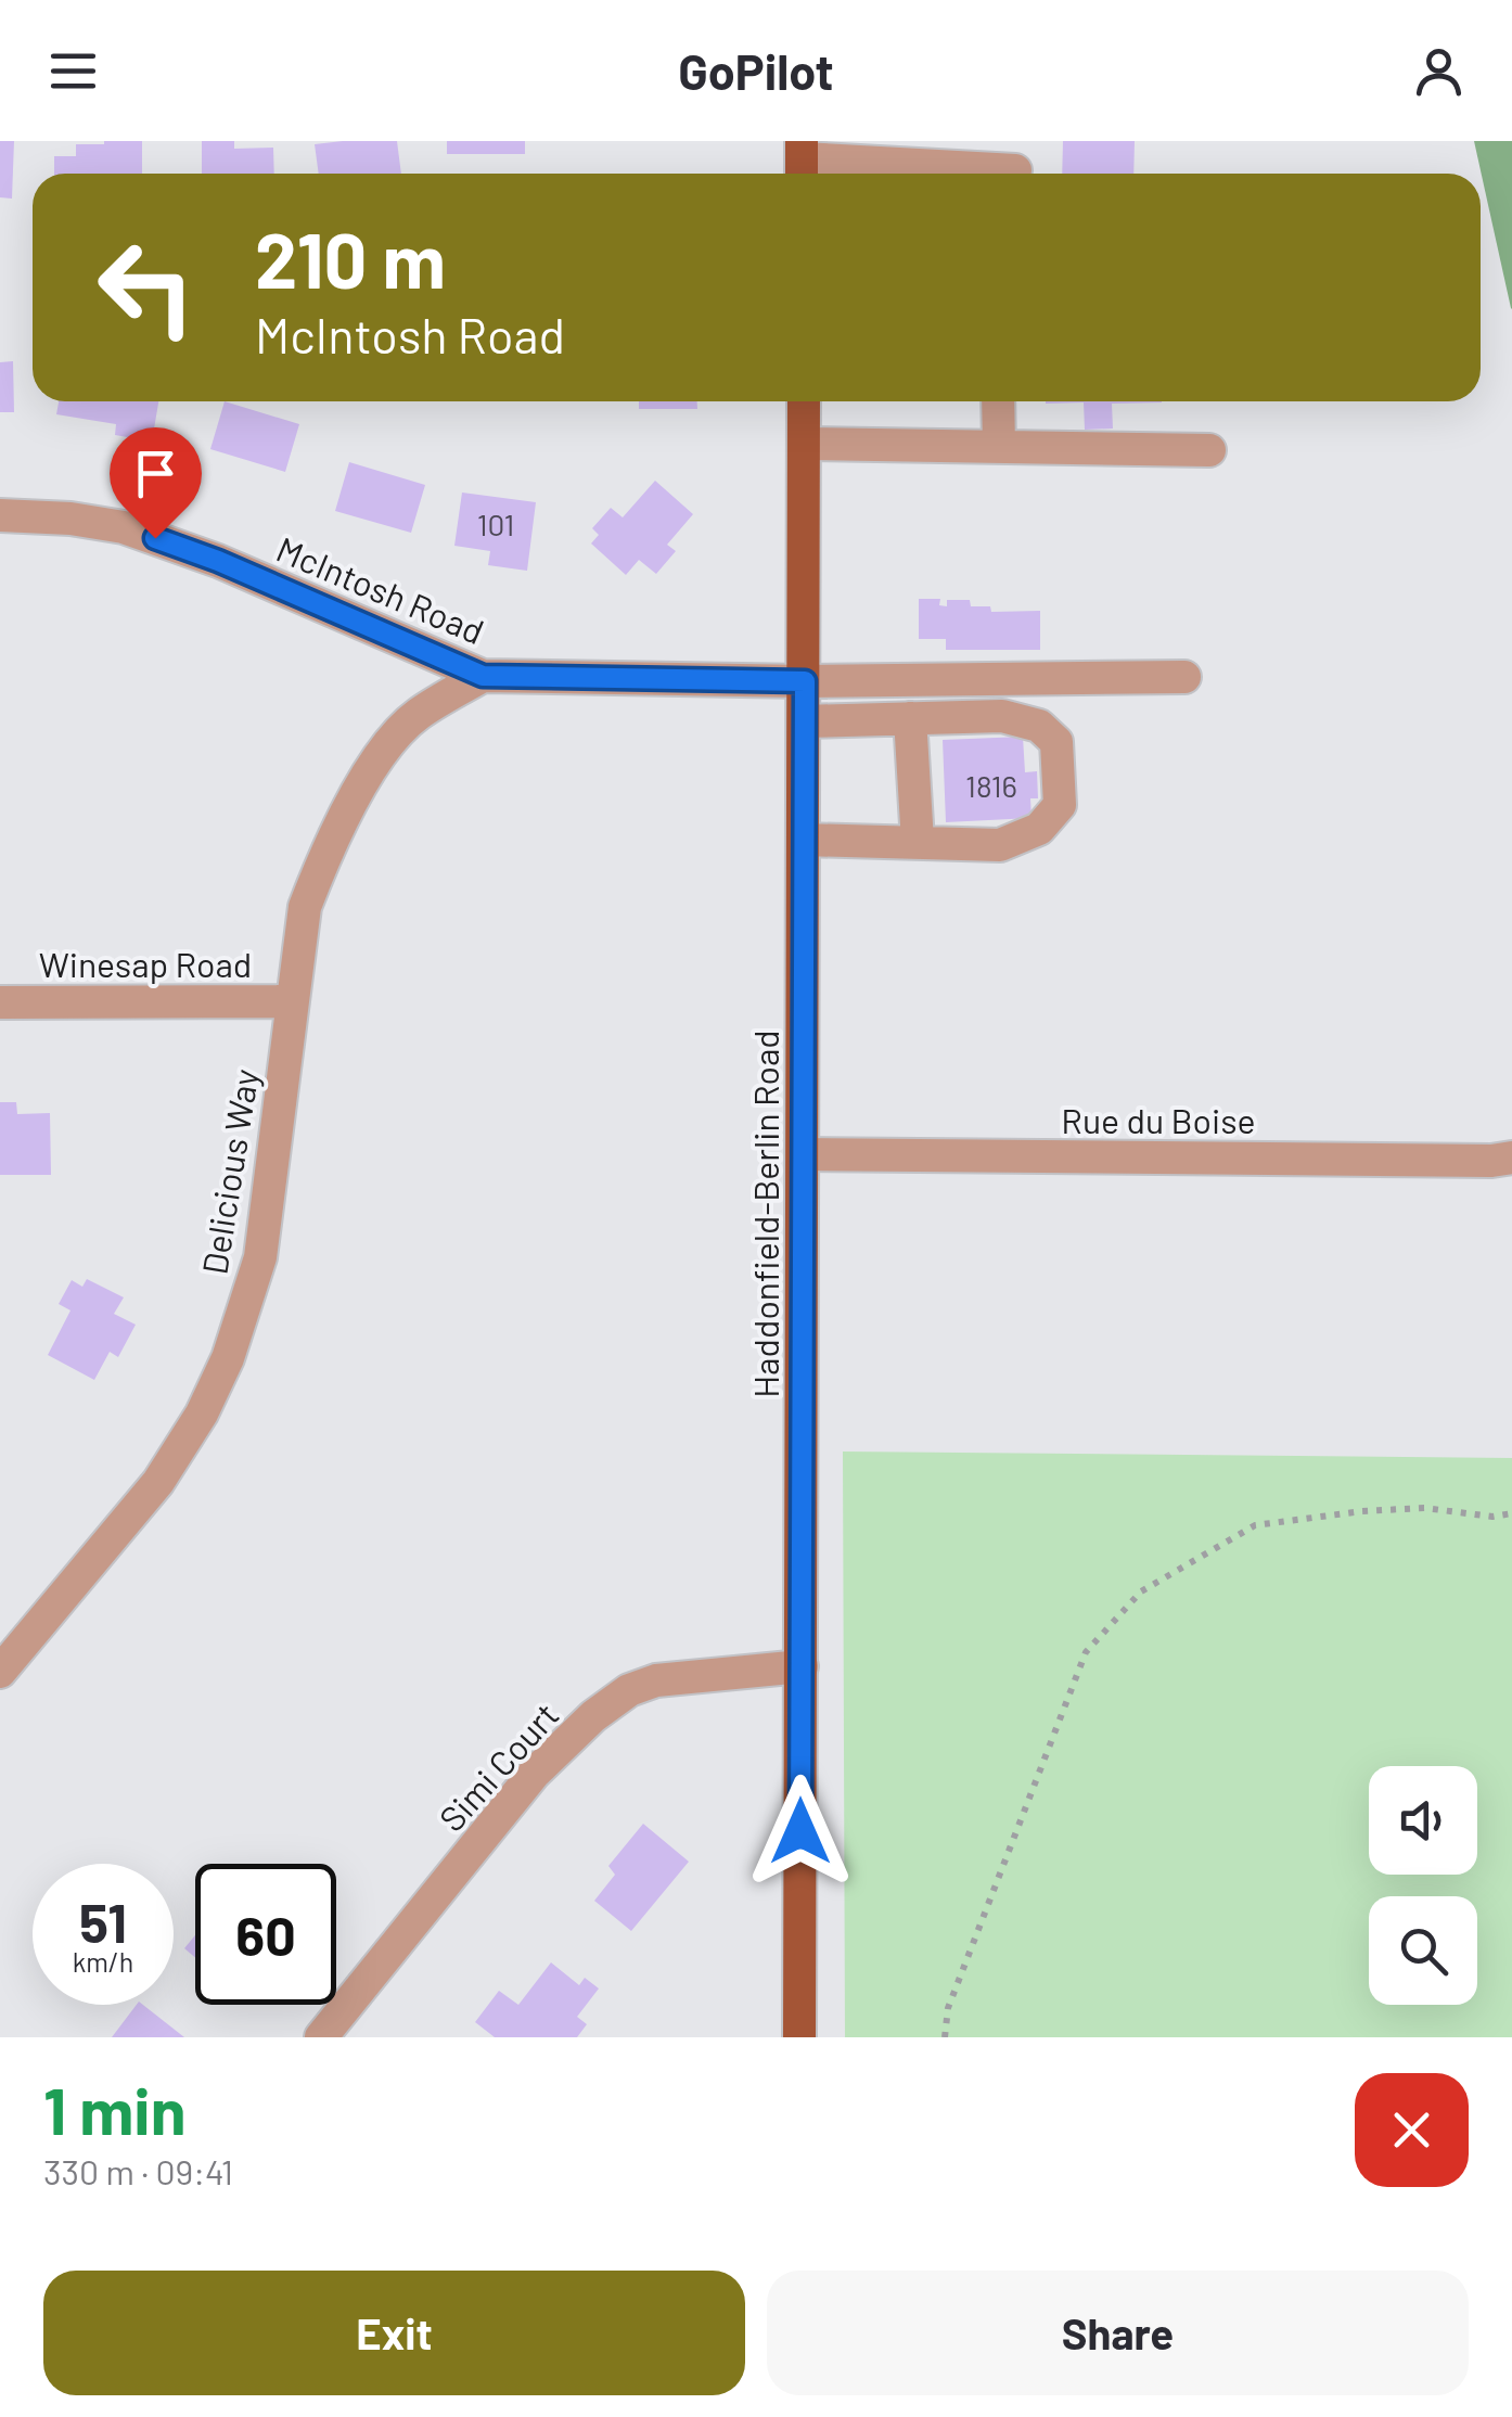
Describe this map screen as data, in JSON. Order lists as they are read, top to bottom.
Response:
{
  "streets": {
    "main road": ["Haddonfield-Berlin Road"],
    "street": [
      "McIntosh Road",
      "Winesap Road",
      "Rue du Boise",
      "Delicious Way",
      "Simi Court"
    ]
  },
  "crossings": [
    ["McIntosh Road", "Delicious Way"],
    ["McIntosh Road", "Haddonfield-Berlin Road"],
    ["Winesap Road", "Delicious Way"],
    ["Rue du Boise", "Haddonfield-Berlin Road"],
    ["Haddonfield-Berlin Road", "Simi Court"]
  ],
  "house_numbers": ["101", "1816"],
  "page": {
    "header": "GoPilot",
    "turn": ["210 m", "McIntosh Road"],
    "speed": "51 km/h",
    "limit": "60",
    "heading": ["1 min", "330 m · 09:41"],
    "buttons": ["Exit", "Share"]
  }
}
